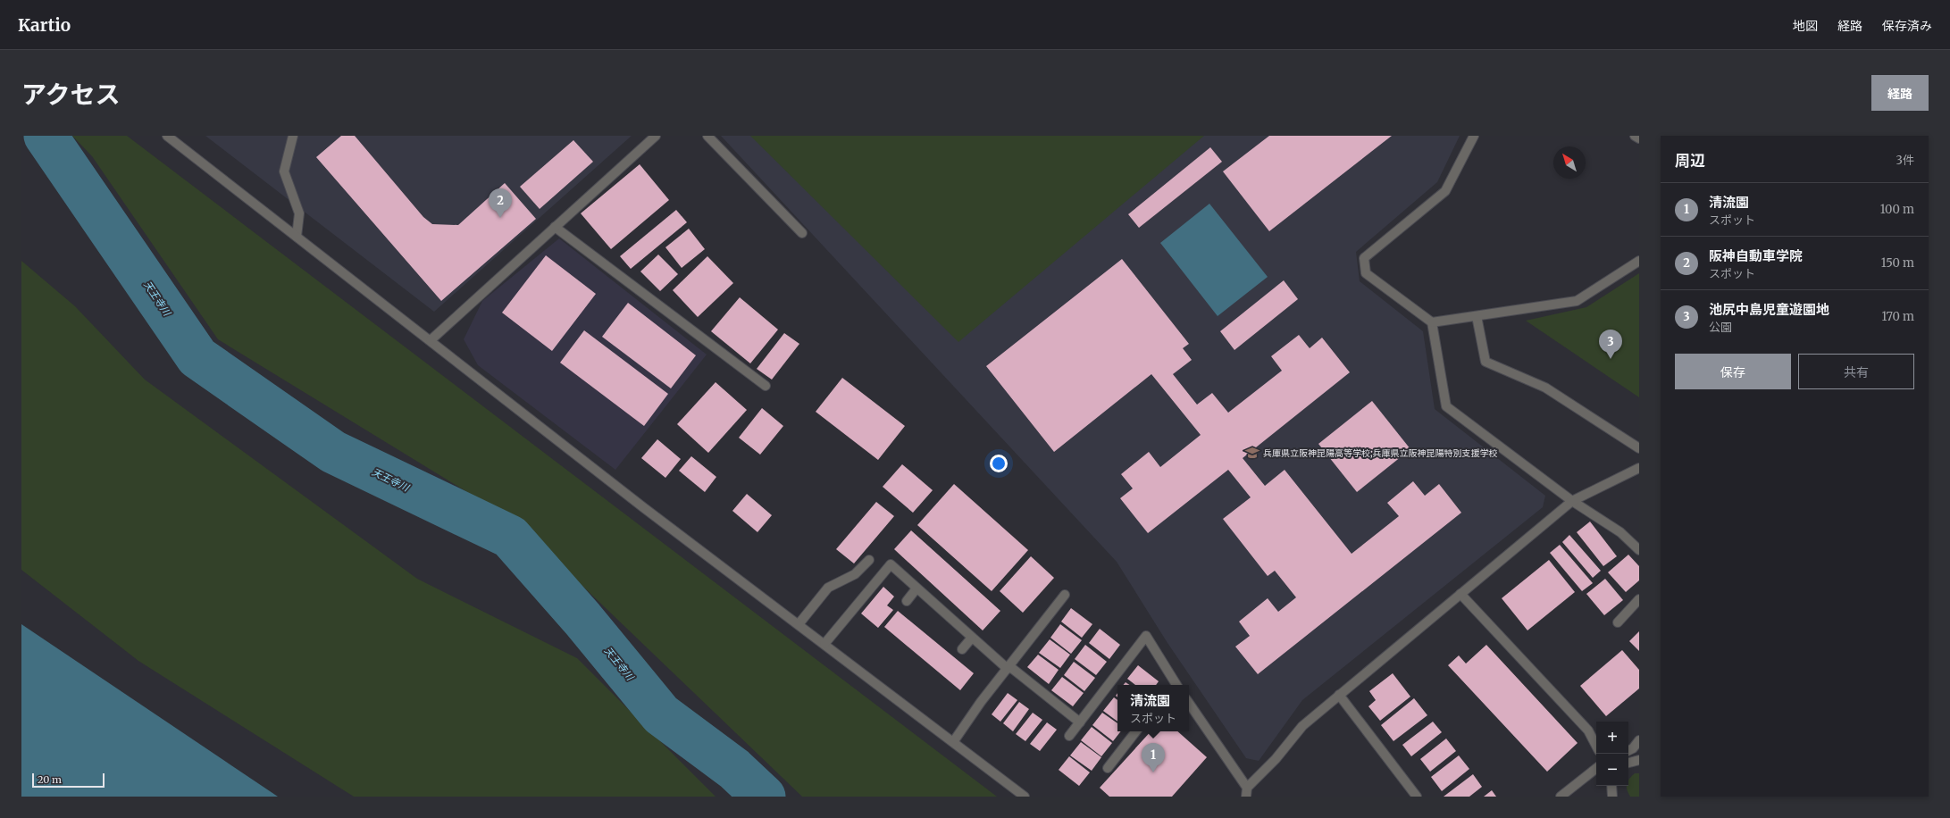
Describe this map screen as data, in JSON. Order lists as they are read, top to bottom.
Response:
{
  "water": ["天王寺川"],
  "places": {
    "school or university": ["兵庫県立阪神昆陽高等学校;兵庫県立阪神昆陽特別支援学校"]
  },
  "scale_bar": "20 m",
  "north": "top left",
  "page": {
    "header": "Kartio",
    "nav": ["地図", "経路", "保存済み"],
    "title": "アクセス",
    "buttons": [
      "経路",
      ["保存", "共有"]
    ],
    "heading": ["周辺", "3件"],
    "list": [
      {
        "mark": "1",
        "name": "清流園",
        "note": "スポット",
        "value": "100 m"
      },
      {
        "mark": "2",
        "name": "阪神自動車学院",
        "note": "スポット",
        "value": "150 m"
      },
      {
        "mark": "3",
        "name": "池尻中島児童遊園地",
        "note": "公園",
        "value": "170 m"
      }
    ],
    "pins": ["2", "3", "1"],
    "popup": ["清流園", "スポット"],
    "map_buttons": ["+", "−"],
    "scale": "20 m"
  }
}
